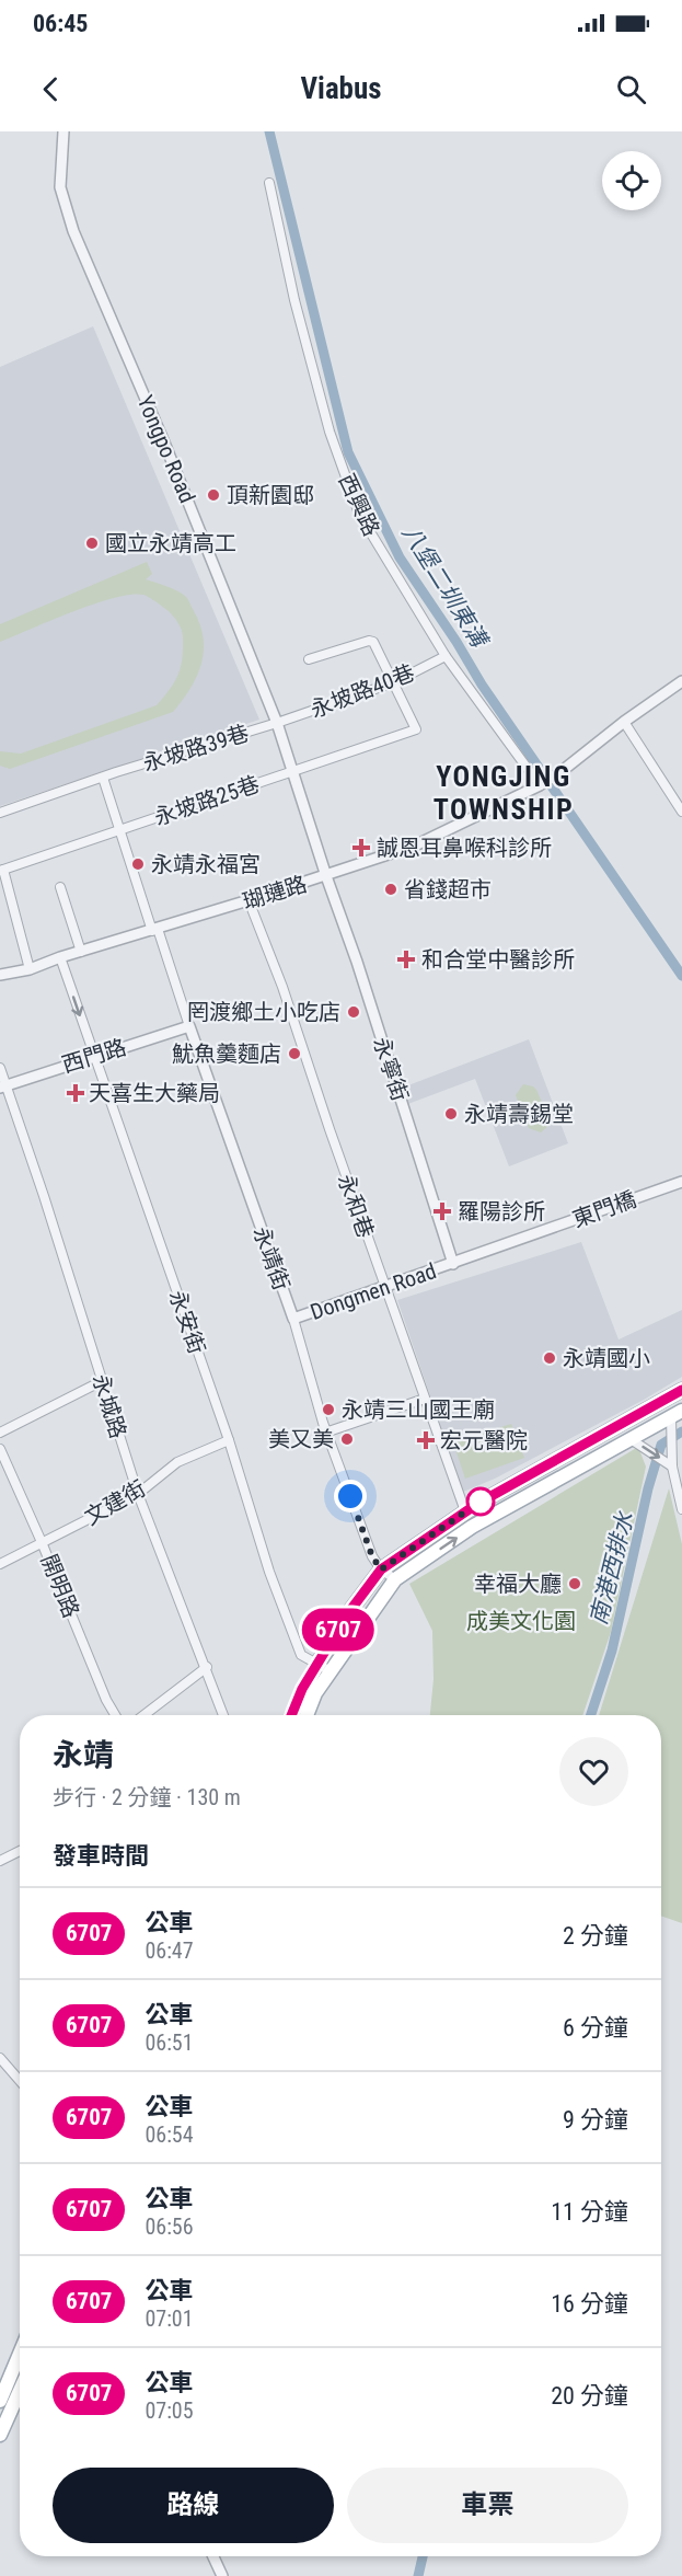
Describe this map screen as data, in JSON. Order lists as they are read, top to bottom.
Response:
{
  "streets": {
    "street": [
      "Yongpo Road",
      "西興路",
      "永坡路40巷",
      "永坡路39巷",
      "永坡路25巷",
      "瑚璉路",
      "西門路",
      "永寧街",
      "永和巷",
      "東門橋",
      "永靖街",
      "Dongmen Road",
      "永安街",
      "永城路",
      "文建街",
      "開明路"
    ]
  },
  "crossings": [
    ["Yongpo Road", "永坡路40巷"],
    ["Yongpo Road", "永坡路39巷"],
    ["Yongpo Road", "永坡路25巷"],
    ["Yongpo Road", "瑚璉路"],
    ["Yongpo Road", "永寧街"],
    ["西興路", "永坡路40巷"],
    ["西興路", "瑚璉路"],
    ["永坡路40巷", "永坡路39巷"],
    ["永坡路40巷", "永坡路25巷"],
    ["永坡路39巷", "永靖街"],
    ["永坡路25巷", "永靖街"],
    ["瑚璉路", "永寧街"],
    ["瑚璉路", "永和巷"],
    ["瑚璉路", "永靖街"],
    ["瑚璉路", "永安街"],
    ["西門路", "永靖街"],
    ["西門路", "永安街"],
    ["西門路", "永城路"],
    ["永寧街", "東門橋"],
    ["永寧街", "Dongmen Road"],
    ["永和巷", "Dongmen Road"],
    ["東門橋", "Dongmen Road"],
    ["永靖街", "Dongmen Road"],
    ["永安街", "文建街"],
    ["永城路", "文建街"],
    ["文建街", "開明路"]
  ],
  "districts": ["YONGJING TOWNSHIP"],
  "water": ["八堡二圳東溝", "南港西排水"],
  "parks": ["成美文化園"],
  "places": {
    "other": [
      "頂新園邸",
      "國立永靖高工",
      "永靖永福宮",
      "省錢超市",
      "罔渡鄉土小吃店",
      "魷魚羹麵店",
      "永靖壽錫堂",
      "永靖國小",
      "永靖三山國王廟",
      "美又美",
      "幸福大廳"
    ],
    "health": [
      "誠恩耳鼻喉科診所",
      "和合堂中醫診所",
      "天喜生大藥局",
      "羅陽診所",
      "宏元醫院"
    ]
  },
  "lines": ["bus line 6707"],
  "page": {
    "status": "06:45",
    "header": "Viabus",
    "on_map": "6707",
    "heading": [
      ["永靖", "步行 · 2 分鐘 · 130 m"],
      "發車時間"
    ],
    "list": [
      {
        "mark": "6707",
        "name": "公車",
        "note": "06:47",
        "value": "2 分鐘"
      },
      {
        "mark": "6707",
        "name": "公車",
        "note": "06:51",
        "value": "6 分鐘"
      },
      {
        "mark": "6707",
        "name": "公車",
        "note": "06:54",
        "value": "9 分鐘"
      },
      {
        "mark": "6707",
        "name": "公車",
        "note": "06:56",
        "value": "11 分鐘"
      },
      {
        "mark": "6707",
        "name": "公車",
        "note": "07:01",
        "value": "16 分鐘"
      },
      {
        "mark": "6707",
        "name": "公車",
        "note": "07:05",
        "value": "20 分鐘"
      }
    ],
    "buttons": ["路線", "車票"]
  }
}
